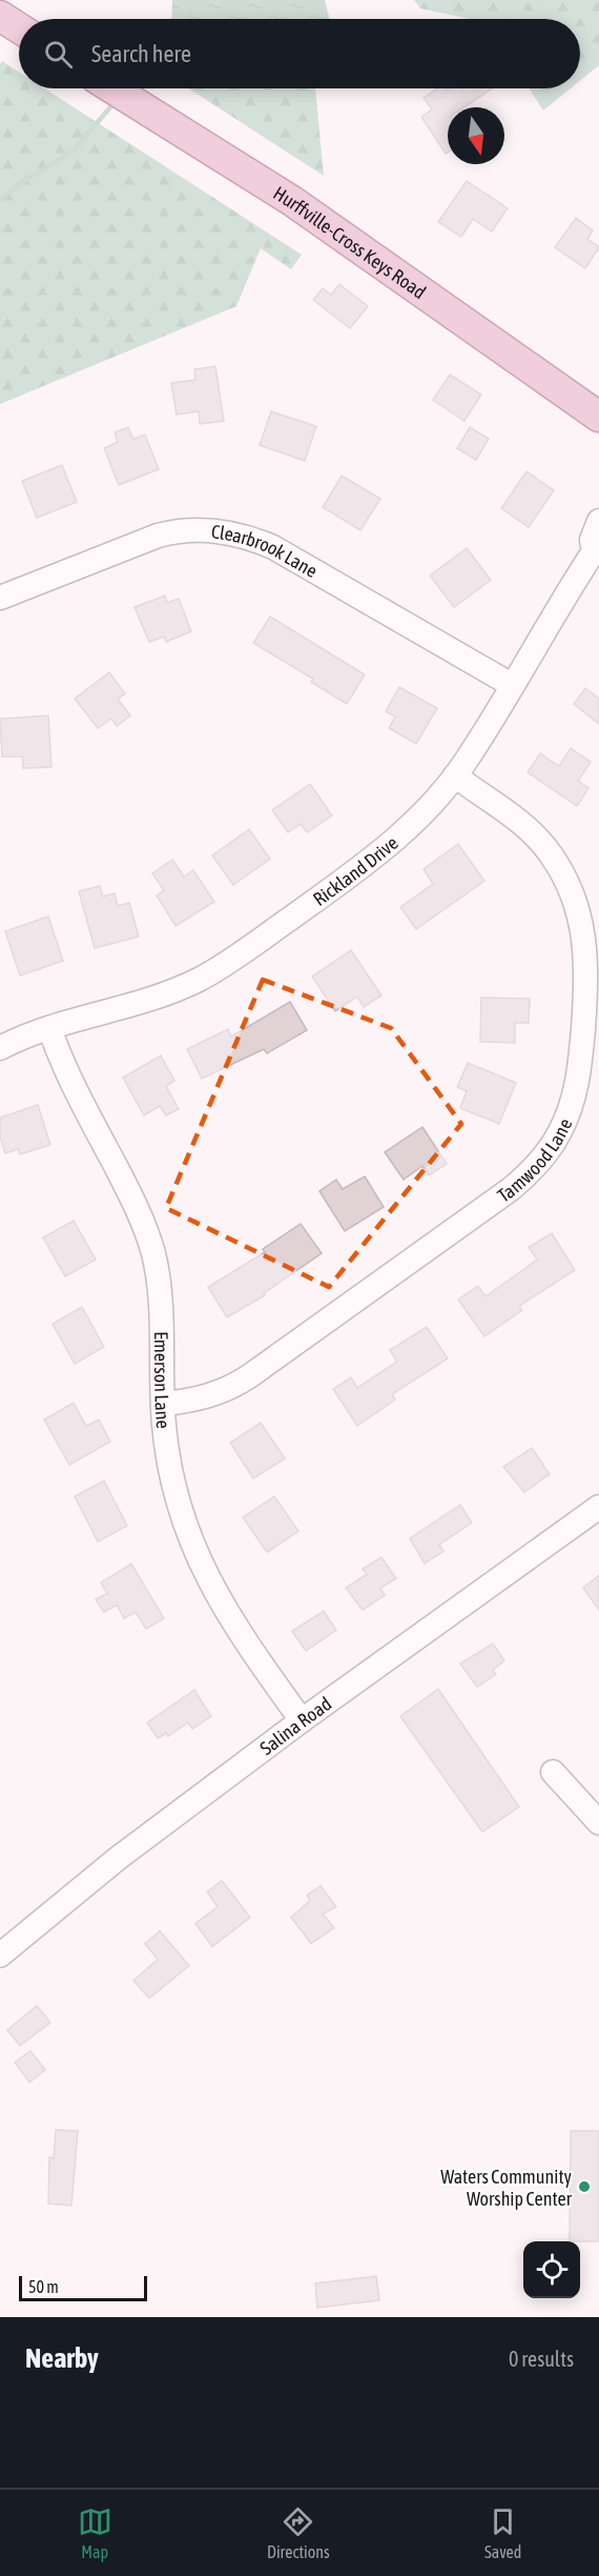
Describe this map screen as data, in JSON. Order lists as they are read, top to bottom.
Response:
{
  "streets": {
    "main road": ["Hurffville-Cross Keys Road"],
    "street": [
      "Clearbrook Lane",
      "Rickland Drive",
      "Tamwood Lane",
      "Emerson Lane",
      "Salina Road"
    ]
  },
  "crossings": [
    ["Clearbrook Lane", "Rickland Drive"],
    ["Rickland Drive", "Tamwood Lane"],
    ["Rickland Drive", "Emerson Lane"],
    ["Tamwood Lane", "Emerson Lane"],
    ["Emerson Lane", "Salina Road"]
  ],
  "places": ["Waters Community Worship Center"],
  "scale_bar": "50 m",
  "north": "bottom",
  "page": {
    "search": "Search here",
    "scale": "50 m",
    "heading": ["Nearby", "0 results"],
    "nav": ["Map", "Directions", "Saved"]
  }
}
